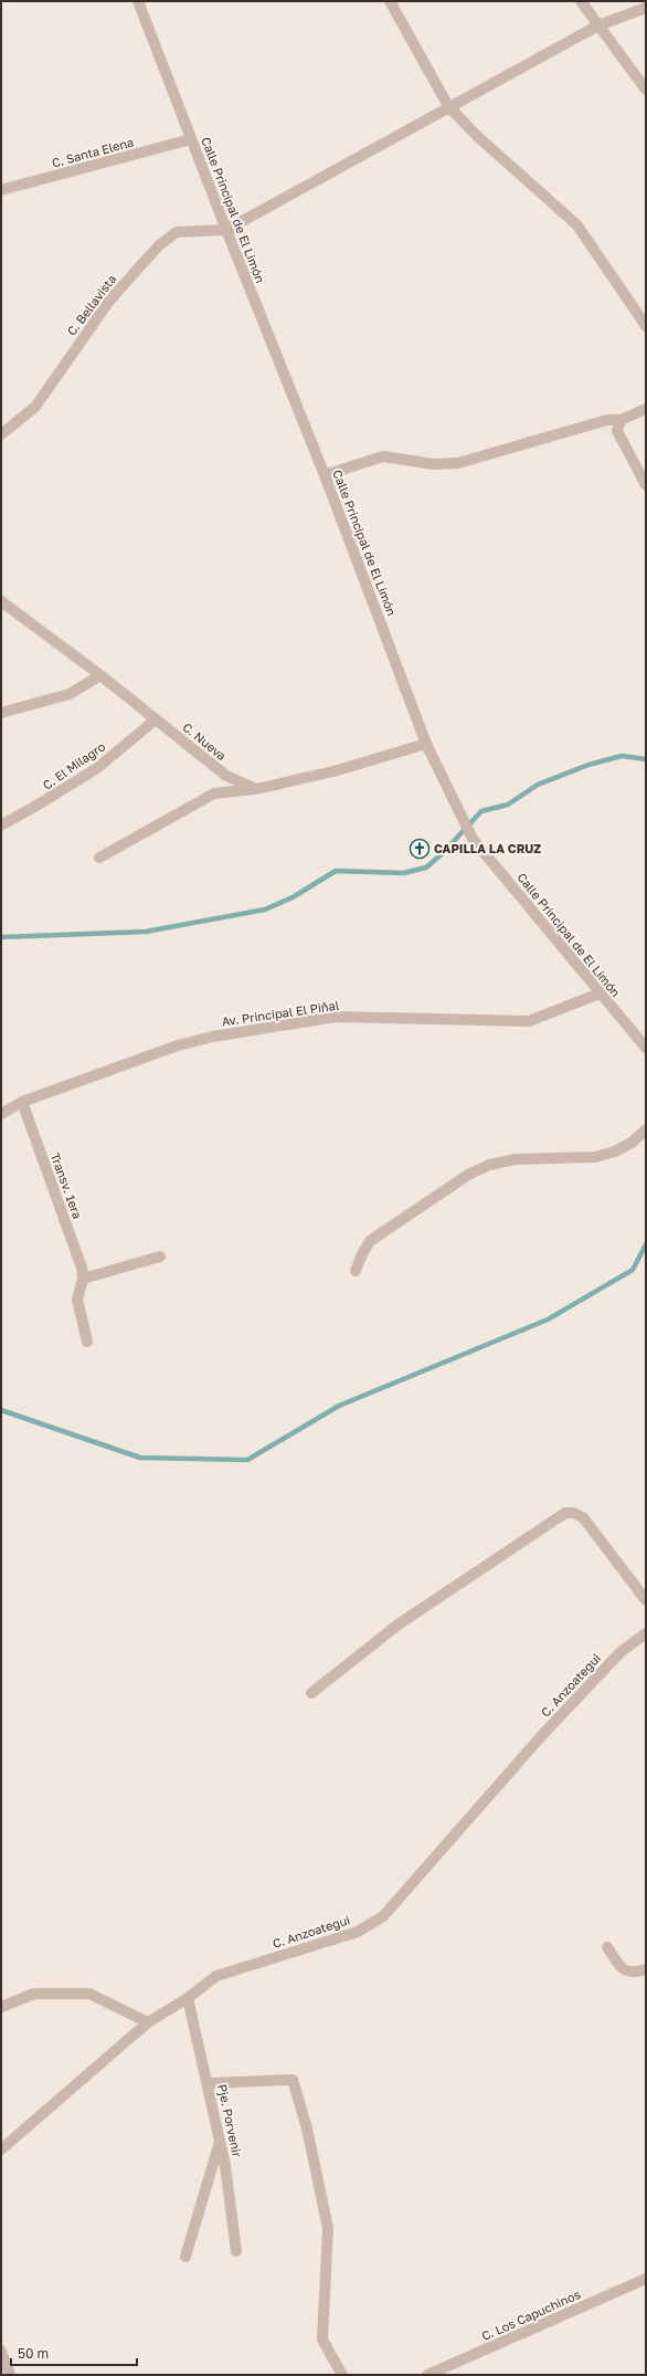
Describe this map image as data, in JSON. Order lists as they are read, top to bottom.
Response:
{
  "streets": {
    "street": [
      "C. Santa Elena",
      "Calle Principal de El Limón",
      "C. Bellavista",
      "C. Nueva",
      "C. El Milagro",
      "Av. Principal El Piñal",
      "Transv. 1era",
      "C. Anzoategui",
      "Pje. Porvenir",
      "C. Los Capuchinos"
    ]
  },
  "crossings": [
    ["C. Santa Elena", "Calle Principal de El Limón"],
    ["Calle Principal de El Limón", "C. Bellavista"],
    ["Calle Principal de El Limón", "Av. Principal El Piñal"],
    ["C. Nueva", "C. El Milagro"],
    ["Av. Principal El Piñal", "Transv. 1era"],
    ["C. Anzoategui", "Pje. Porvenir"]
  ],
  "places": {
    "church": ["CAPILLA LA CRUZ"]
  },
  "scale_bar": "50 m"
}
